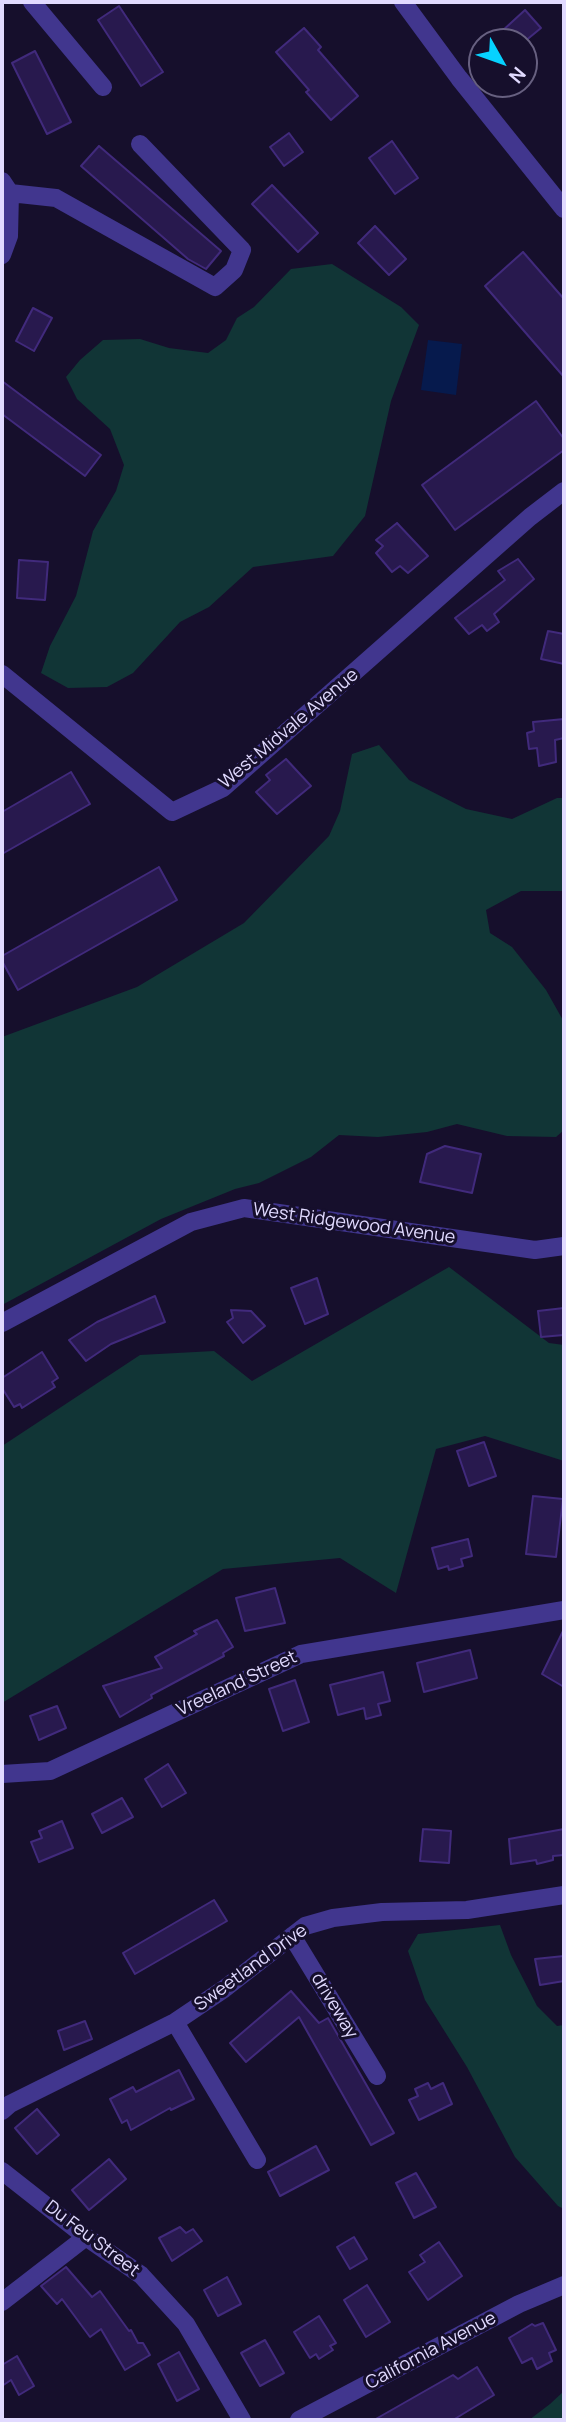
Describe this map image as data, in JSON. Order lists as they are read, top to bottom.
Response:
{
  "streets": {
    "street": [
      "West Midvale Avenue",
      "West Ridgewood Avenue",
      "Vreeland Street",
      "Sweetland Drive",
      "driveway",
      "Du Feu Street",
      "California Avenue"
    ]
  },
  "crossings": [
    ["Sweetland Drive", "driveway"]
  ],
  "north": "bottom right"
}
